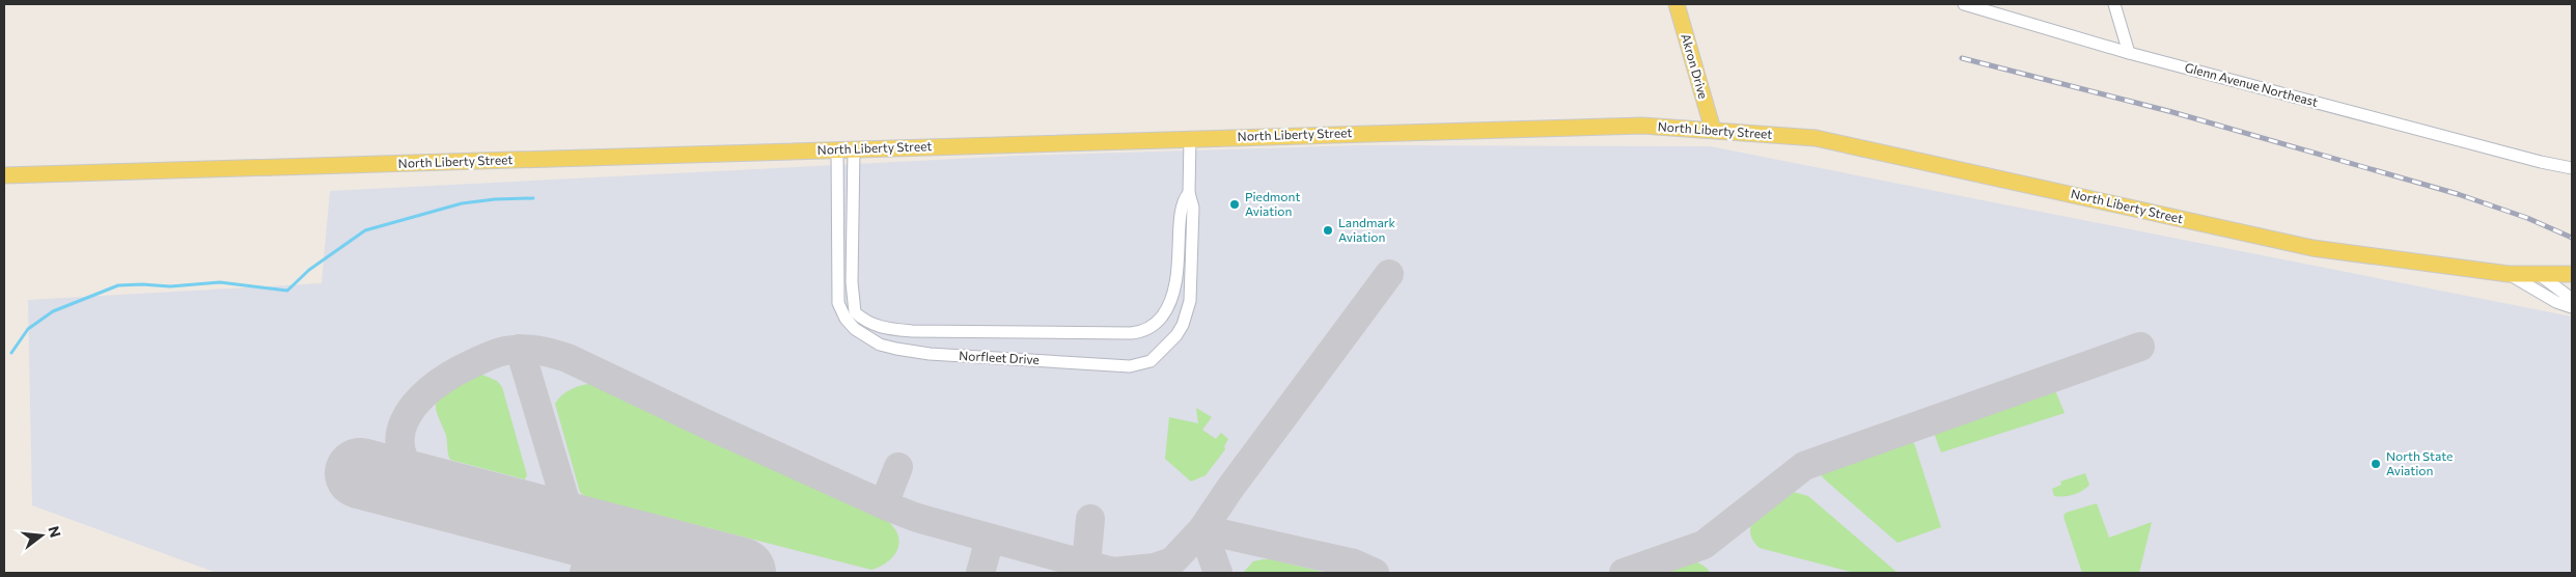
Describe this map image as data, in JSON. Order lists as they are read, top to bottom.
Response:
{
  "streets": {
    "main road": ["Akron Drive", "North Liberty Street"],
    "street": ["Glenn Avenue Northeast", "Norfleet Drive"]
  },
  "crossings": [
    ["Akron Drive", "North Liberty Street"],
    ["North Liberty Street", "Norfleet Drive"]
  ],
  "places": ["Piedmont Aviation", "Landmark Aviation", "North State Aviation"],
  "north": "right"
}
